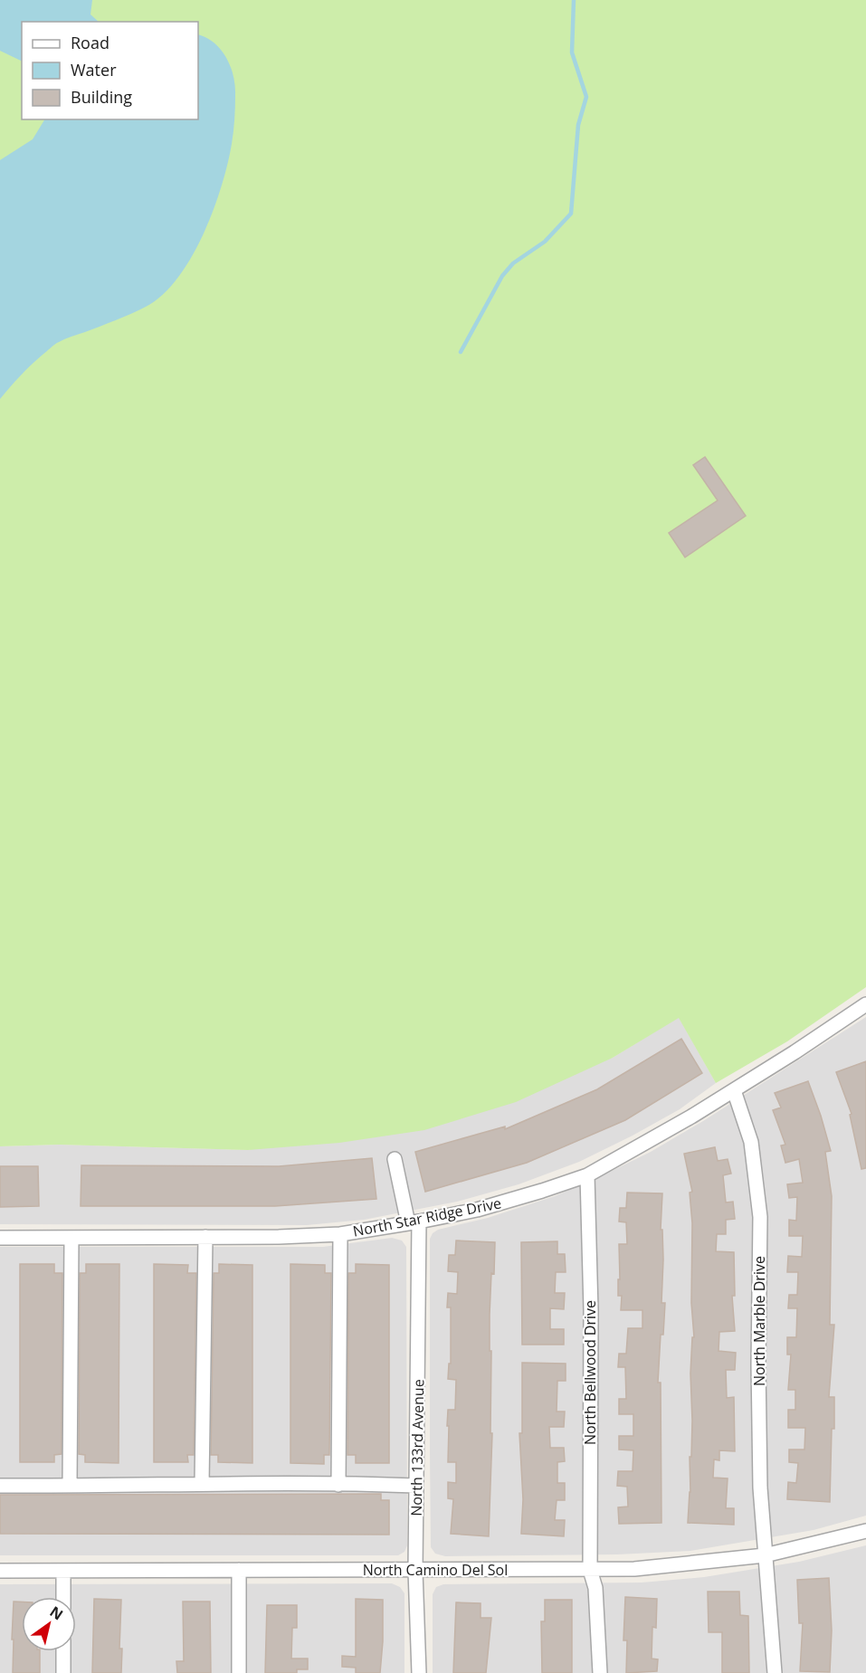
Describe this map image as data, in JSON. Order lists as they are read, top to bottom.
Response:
{
  "streets": {
    "street": [
      "North Star Ridge Drive",
      "North Marble Drive",
      "North Bellwood Drive",
      "North 133rd Avenue",
      "North Camino Del Sol"
    ]
  },
  "crossings": [
    ["North Star Ridge Drive", "North Marble Drive"],
    ["North Star Ridge Drive", "North Bellwood Drive"],
    ["North Star Ridge Drive", "North 133rd Avenue"],
    ["North Marble Drive", "North Camino Del Sol"],
    ["North Bellwood Drive", "North Camino Del Sol"],
    ["North 133rd Avenue", "North Camino Del Sol"]
  ],
  "legend": ["Road", "Water", "Building"],
  "north": "top right"
}
